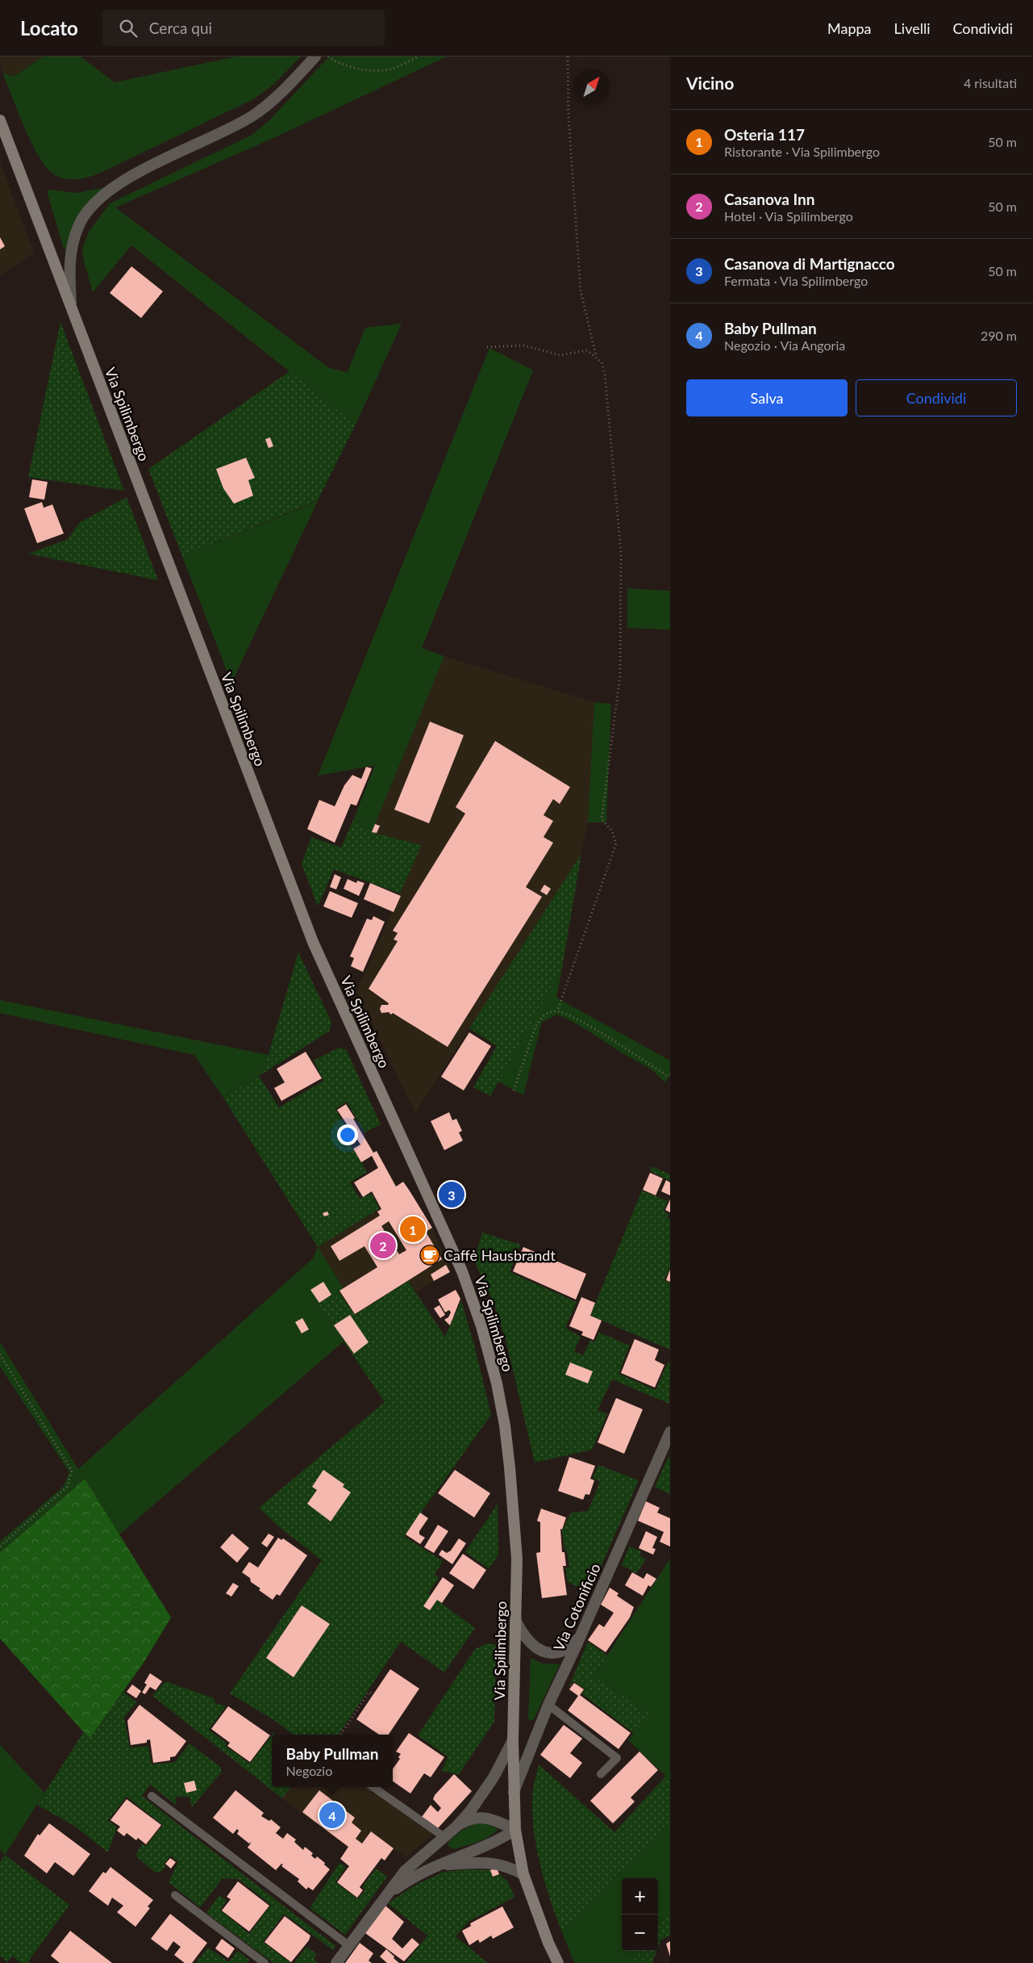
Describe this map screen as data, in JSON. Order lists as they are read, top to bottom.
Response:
{
  "streets": {
    "main road": ["Via Spilimbergo"],
    "street": ["Via Cotonificio"]
  },
  "crossings": [
    ["Via Spilimbergo", "Via Cotonificio"]
  ],
  "places": {
    "cafe": ["Caffė Hausbrandt"]
  },
  "north": "top right",
  "page": {
    "header": "Locato",
    "search": "Cerca qui",
    "nav": ["Mappa", "Livelli", "Condividi"],
    "heading": ["Vicino", "4 risultati"],
    "list": [
      {
        "mark": "1",
        "name": "Osteria 117",
        "note": "Ristorante · Via Spilimbergo",
        "value": "50 m"
      },
      {
        "mark": "2",
        "name": "Casanova Inn",
        "note": "Hotel · Via Spilimbergo",
        "value": "50 m"
      },
      {
        "mark": "3",
        "name": "Casanova di Martignacco",
        "note": "Fermata · Via Spilimbergo",
        "value": "50 m"
      },
      {
        "mark": "4",
        "name": "Baby Pullman",
        "note": "Negozio · Via Angoria",
        "value": "290 m"
      }
    ],
    "buttons": ["Salva", "Condividi"],
    "pins": [
      "3",
      "1",
      "2",
      "4"
    ],
    "popup": ["Baby Pullman", "Negozio"],
    "map_buttons": ["+", "−"]
  }
}
